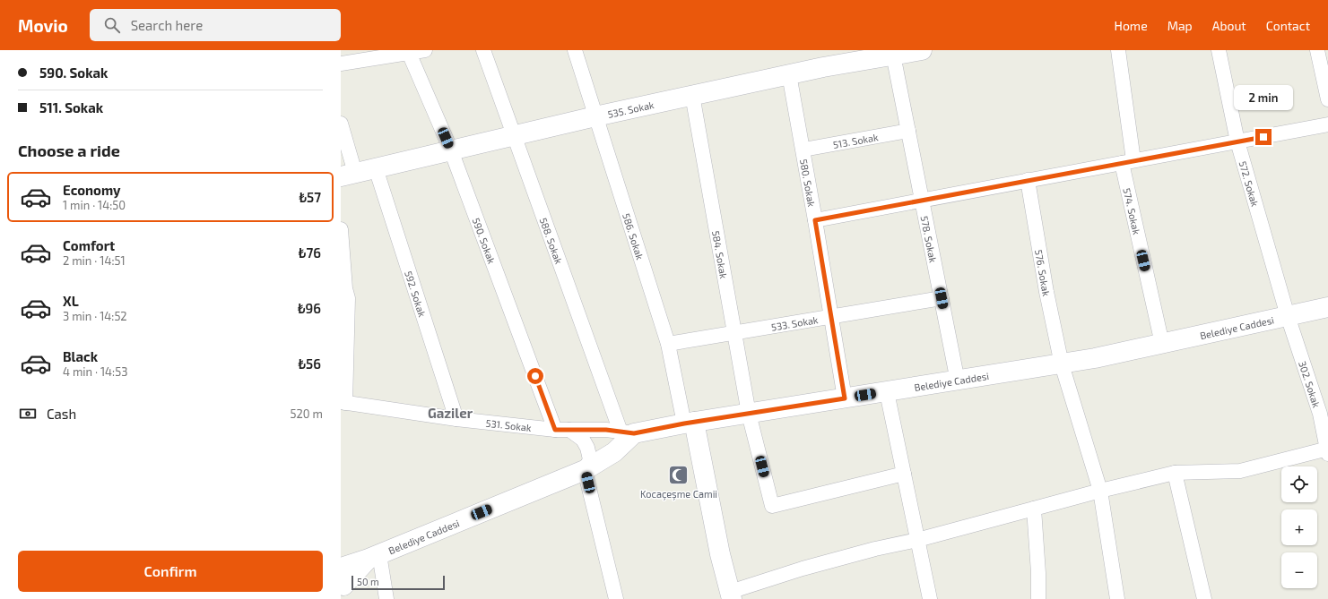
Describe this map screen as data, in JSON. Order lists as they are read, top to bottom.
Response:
{
  "streets": {
    "street": [
      "535. Sokak",
      "513. Sokak",
      "580. Sokak",
      "572. Sokak",
      "574. Sokak",
      "586. Sokak",
      "578. Sokak",
      "590. Sokak",
      "588. Sokak",
      "584. Sokak",
      "576. Sokak",
      "592. Sokak",
      "533. Sokak",
      "Belediye Caddesi",
      "302. Sokak",
      "531. Sokak"
    ]
  },
  "crossings": [
    ["535. Sokak", "580. Sokak"],
    ["535. Sokak", "586. Sokak"],
    ["535. Sokak", "578. Sokak"],
    ["535. Sokak", "590. Sokak"],
    ["535. Sokak", "588. Sokak"],
    ["535. Sokak", "584. Sokak"],
    ["535. Sokak", "592. Sokak"],
    ["513. Sokak", "580. Sokak"],
    ["513. Sokak", "578. Sokak"],
    ["580. Sokak", "533. Sokak"],
    ["580. Sokak", "Belediye Caddesi"],
    ["572. Sokak", "Belediye Caddesi"],
    ["572. Sokak", "302. Sokak"],
    ["574. Sokak", "Belediye Caddesi"],
    ["586. Sokak", "533. Sokak"],
    ["586. Sokak", "Belediye Caddesi"],
    ["578. Sokak", "533. Sokak"],
    ["578. Sokak", "Belediye Caddesi"],
    ["590. Sokak", "531. Sokak"],
    ["588. Sokak", "Belediye Caddesi"],
    ["588. Sokak", "531. Sokak"],
    ["584. Sokak", "533. Sokak"],
    ["584. Sokak", "Belediye Caddesi"],
    ["576. Sokak", "Belediye Caddesi"],
    ["592. Sokak", "531. Sokak"],
    ["Belediye Caddesi", "302. Sokak"],
    ["Belediye Caddesi", "531. Sokak"]
  ],
  "districts": ["Gaziler"],
  "places": {
    "mosque": ["Kocaçeşme Camii"]
  },
  "scale_bar": "50 m",
  "page": {
    "header": "Movio",
    "search": "Search here",
    "nav": [
      "Home",
      "Map",
      "About",
      "Contact"
    ],
    "banner": ["590. Sokak", "511. Sokak"],
    "bubble": "2 min",
    "heading": "Choose a ride",
    "list": [
      {
        "name": "Economy",
        "note": "1 min · 14:50",
        "value": "₺57"
      },
      {
        "name": "Comfort",
        "note": "2 min · 14:51",
        "value": "₺76"
      },
      {
        "name": "XL",
        "note": "3 min · 14:52",
        "value": "₺96"
      },
      {
        "name": "Black",
        "note": "4 min · 14:53",
        "value": "₺56"
      }
    ],
    "pay": ["Cash", "520 m"],
    "map_buttons": ["+", "−"],
    "buttons": "Confirm",
    "scale": "50 m"
  }
}
